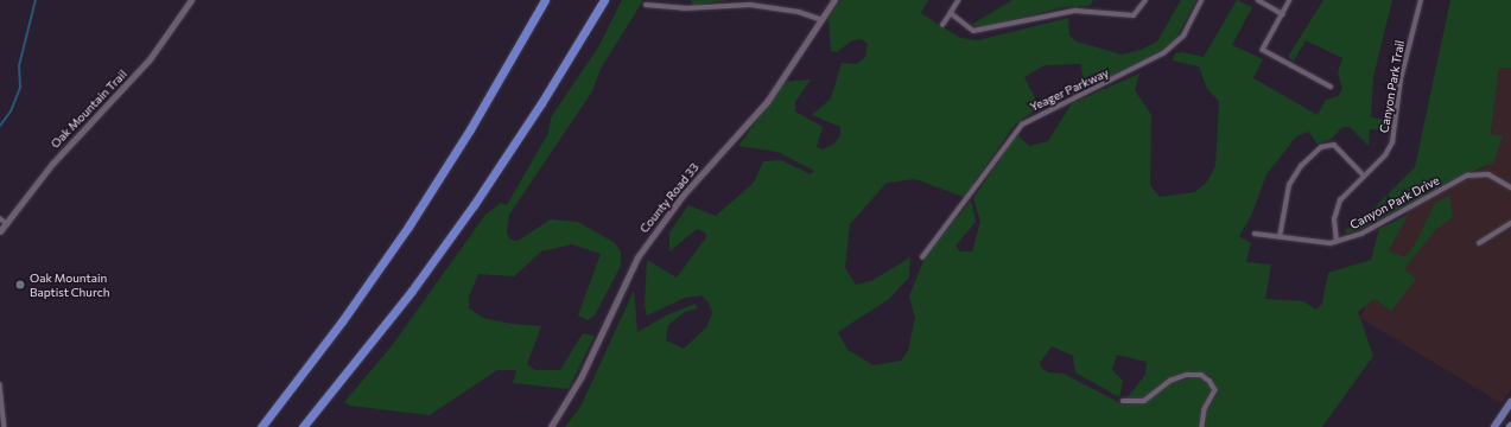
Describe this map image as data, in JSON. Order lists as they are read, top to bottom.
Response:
{
  "streets": {
    "street": [
      "Canyon Park Trail",
      "Yeager Parkway",
      "Oak Mountain Trail",
      "County Road 33",
      "Canyon Park Drive"
    ]
  },
  "crossings": [
    ["Canyon Park Trail", "Canyon Park Drive"]
  ],
  "places": ["Oak Mountain Baptist Church"]
}
